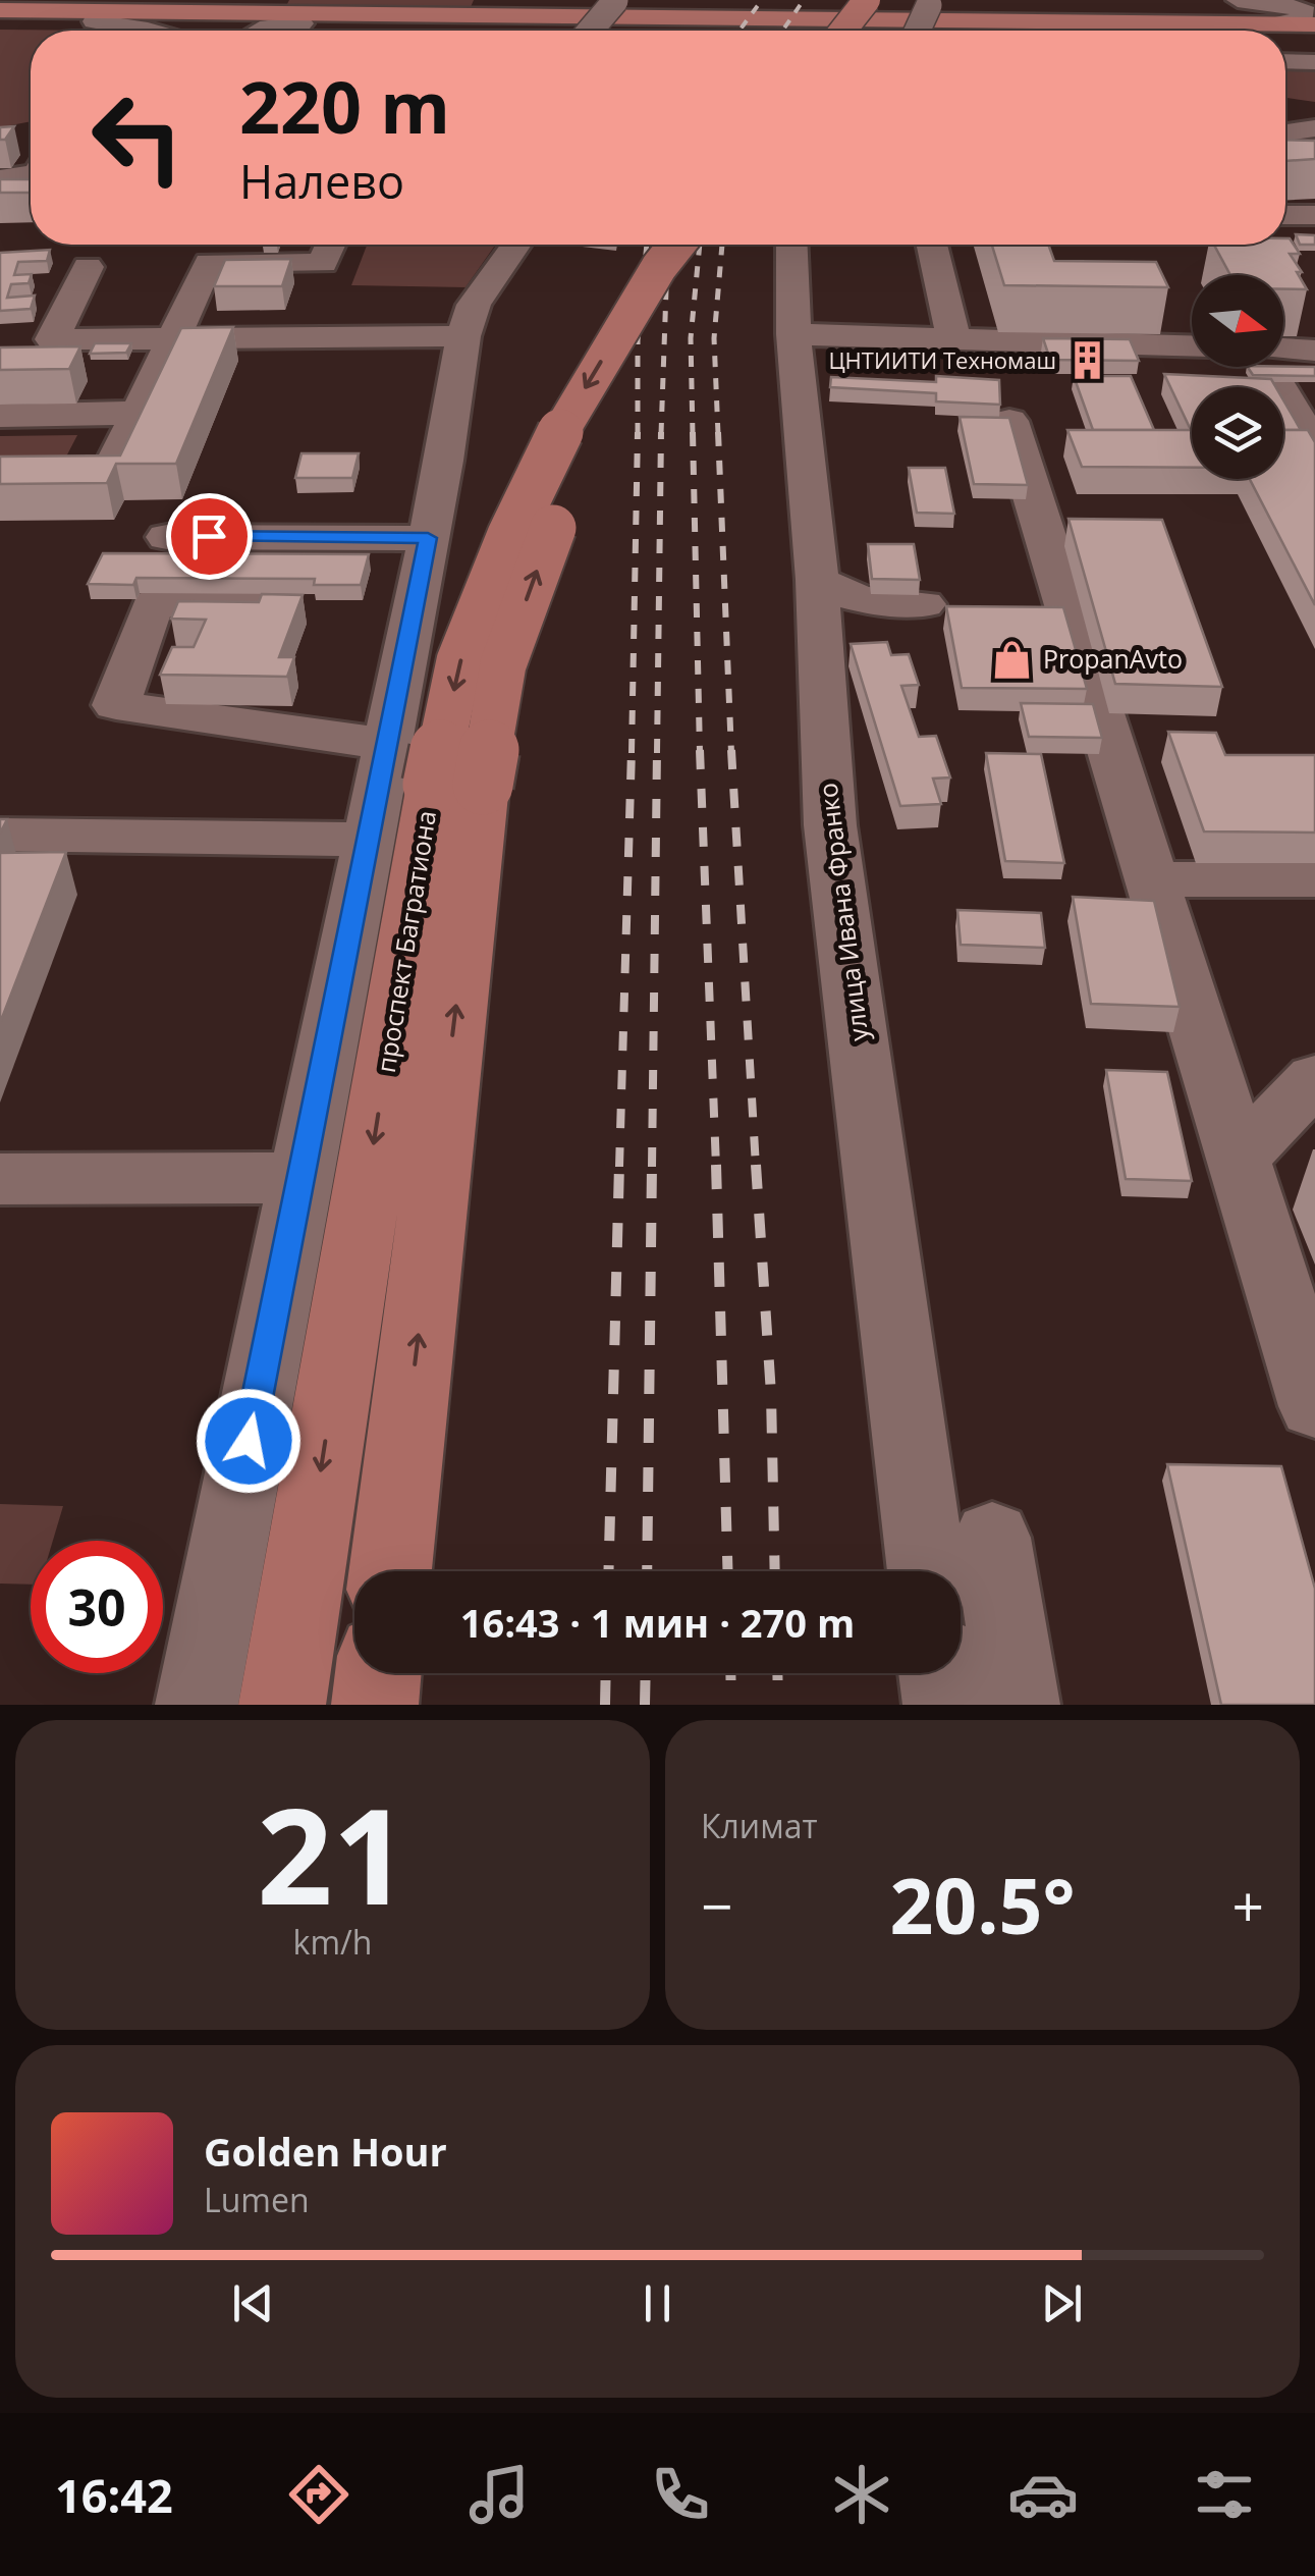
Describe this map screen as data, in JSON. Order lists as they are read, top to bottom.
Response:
{
  "streets": {
    "main road": ["проспект Багратиона"],
    "street": ["улица Ивана Франко"]
  },
  "places": {
    "building": ["ЦНТИИТИ Техномаш"],
    "shop": ["PropanAvto"]
  },
  "north": "right",
  "page": {
    "turn": ["220 m", "Налево"],
    "limit": "30",
    "trip": "16:43 · 1 мин · 270 m",
    "tile": [
      ["21", "km/h"],
      "Климат"
    ],
    "heat": ["−", "20.5°", "+"],
    "song": ["Golden Hour", "Lumen"],
    "tabs": "16:42"
  }
}
